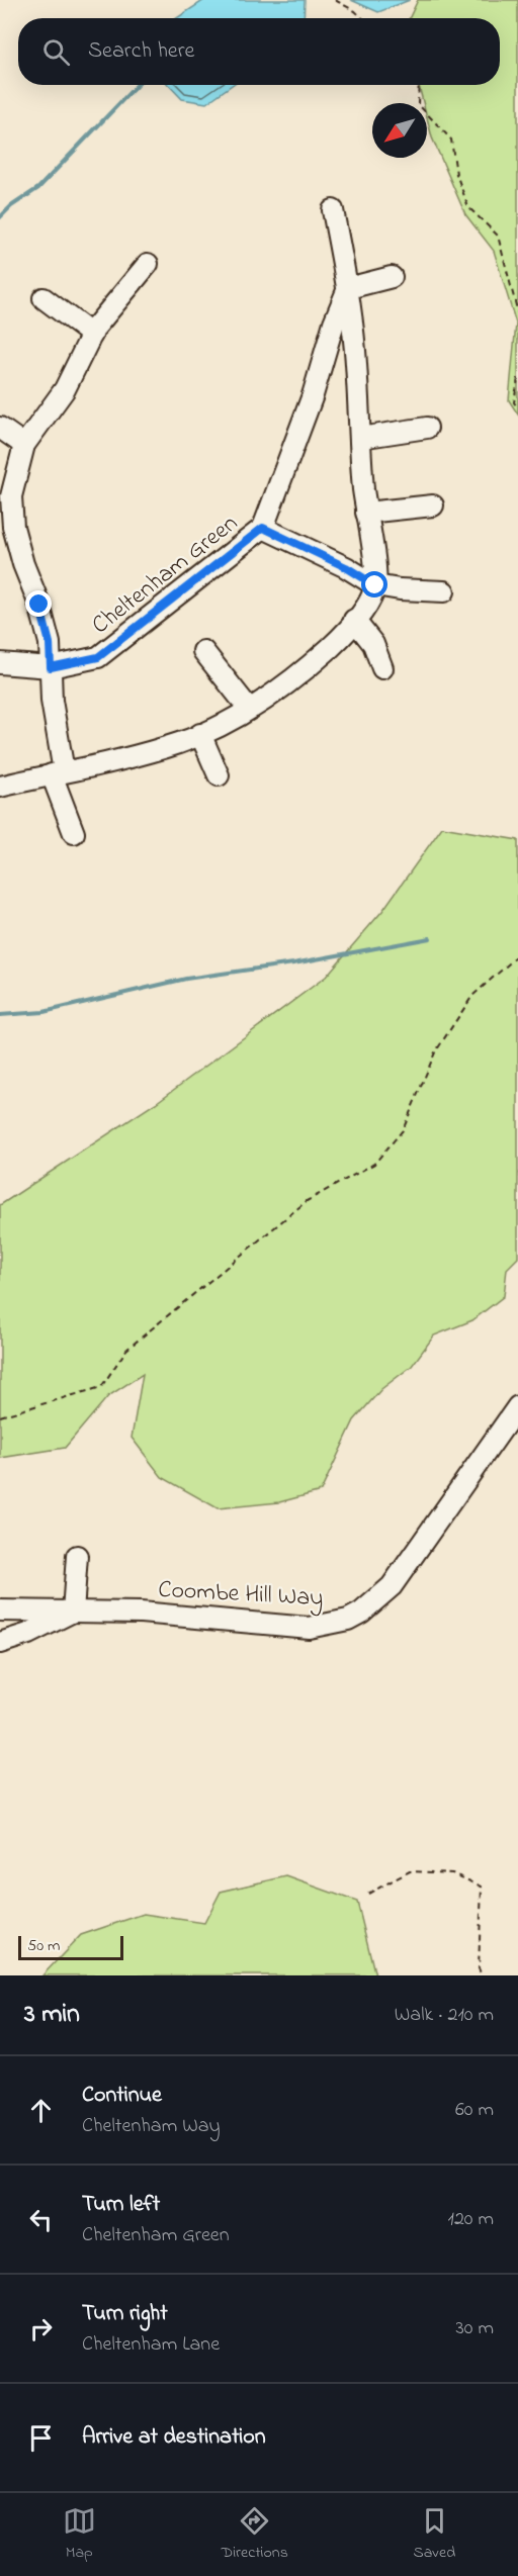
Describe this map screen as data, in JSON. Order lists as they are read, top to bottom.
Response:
{
  "streets": {
    "street": ["Cheltenham Green", "Coombe Hill Way"]
  },
  "scale_bar": "50 m",
  "north": "bottom left",
  "page": {
    "search": "Search here",
    "scale": "50 m",
    "heading": ["3 min", "Walk · 210 m"],
    "list": [
      ["Continue", "Cheltenham Way", "60 m"],
      ["Turn left", "Cheltenham Green", "120 m"],
      ["Turn right", "Cheltenham Lane", "30 m"],
      "Arrive at destination"
    ],
    "nav": ["Map", "Directions", "Saved"]
  }
}
